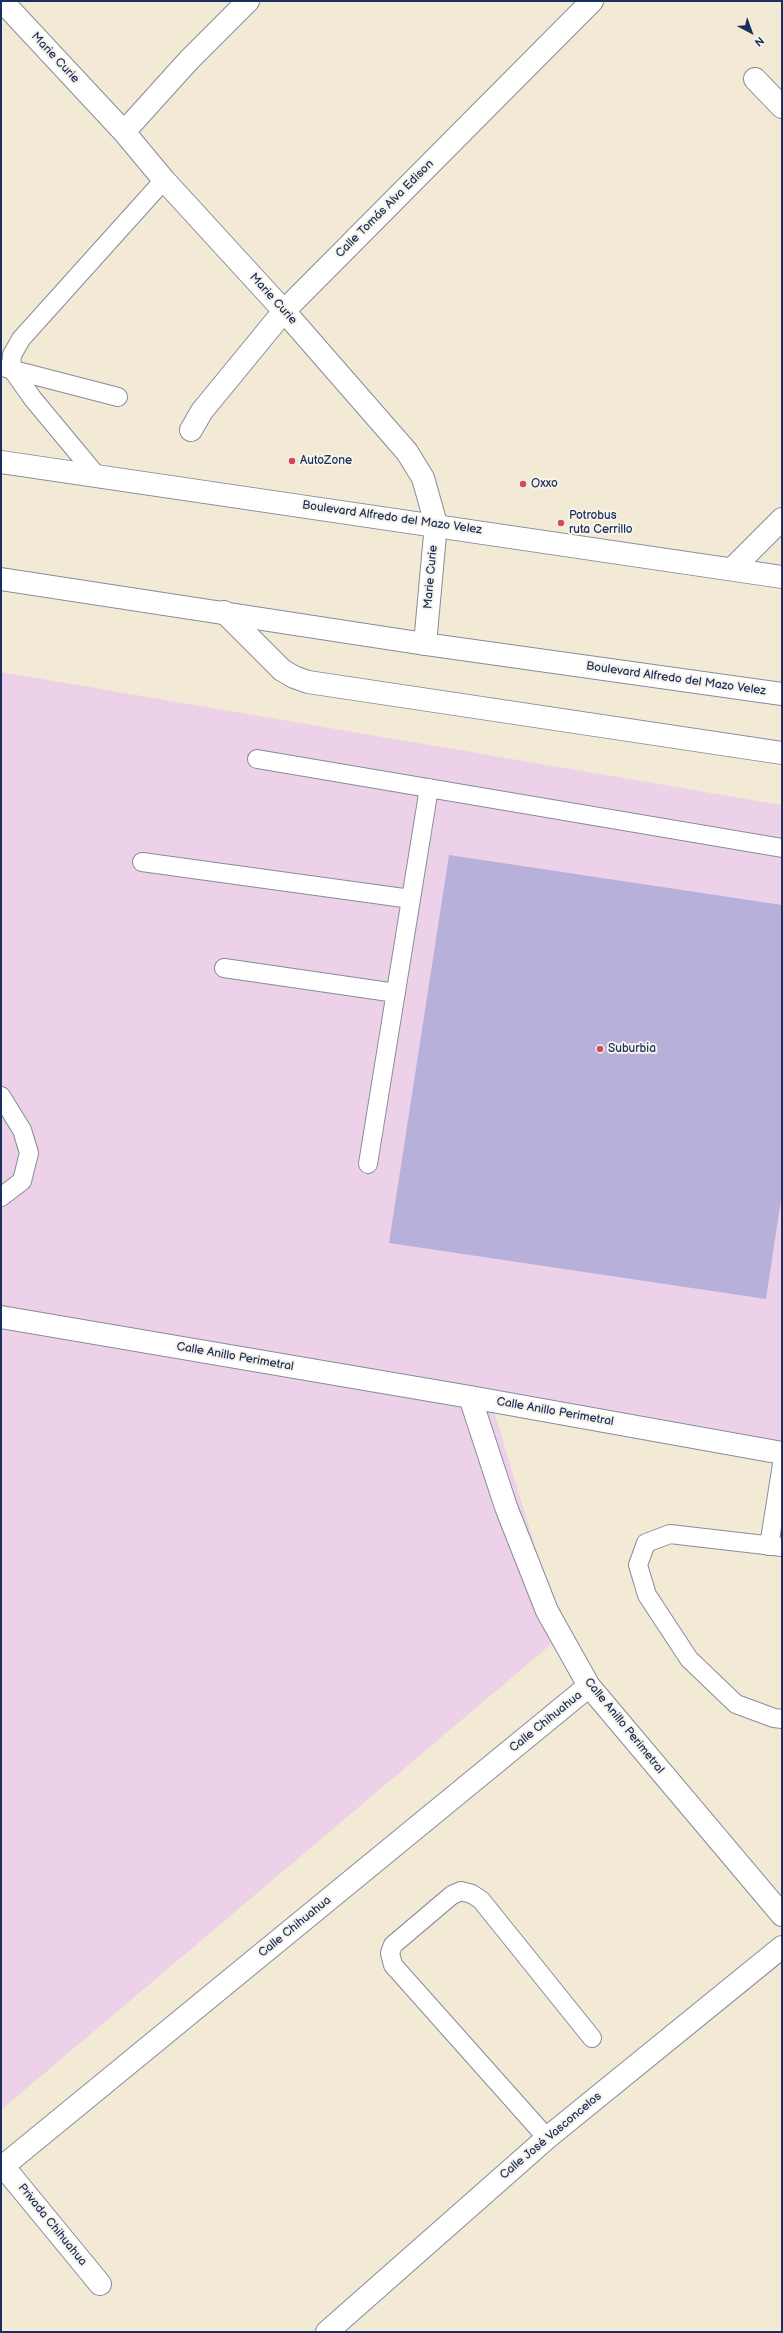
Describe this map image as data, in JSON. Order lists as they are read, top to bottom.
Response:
{
  "streets": {
    "street": [
      "Marie Curie",
      "Calle Tomás Alva Edison",
      "Boulevard Alfredo del Mazo Velez",
      "Calle Anillo Perimetral",
      "Calle Chihuahua",
      "Calle José Vasconcelos",
      "Privada Chihuahua"
    ]
  },
  "crossings": [
    ["Marie Curie", "Calle Tomás Alva Edison"],
    ["Marie Curie", "Boulevard Alfredo del Mazo Velez"],
    ["Calle Anillo Perimetral", "Calle Chihuahua"],
    ["Calle Chihuahua", "Privada Chihuahua"]
  ],
  "places": [
    "AutoZone",
    "Oxxo",
    "Potrobus ruta Cerrillo",
    "Suburbia"
  ],
  "north": "bottom right"
}
